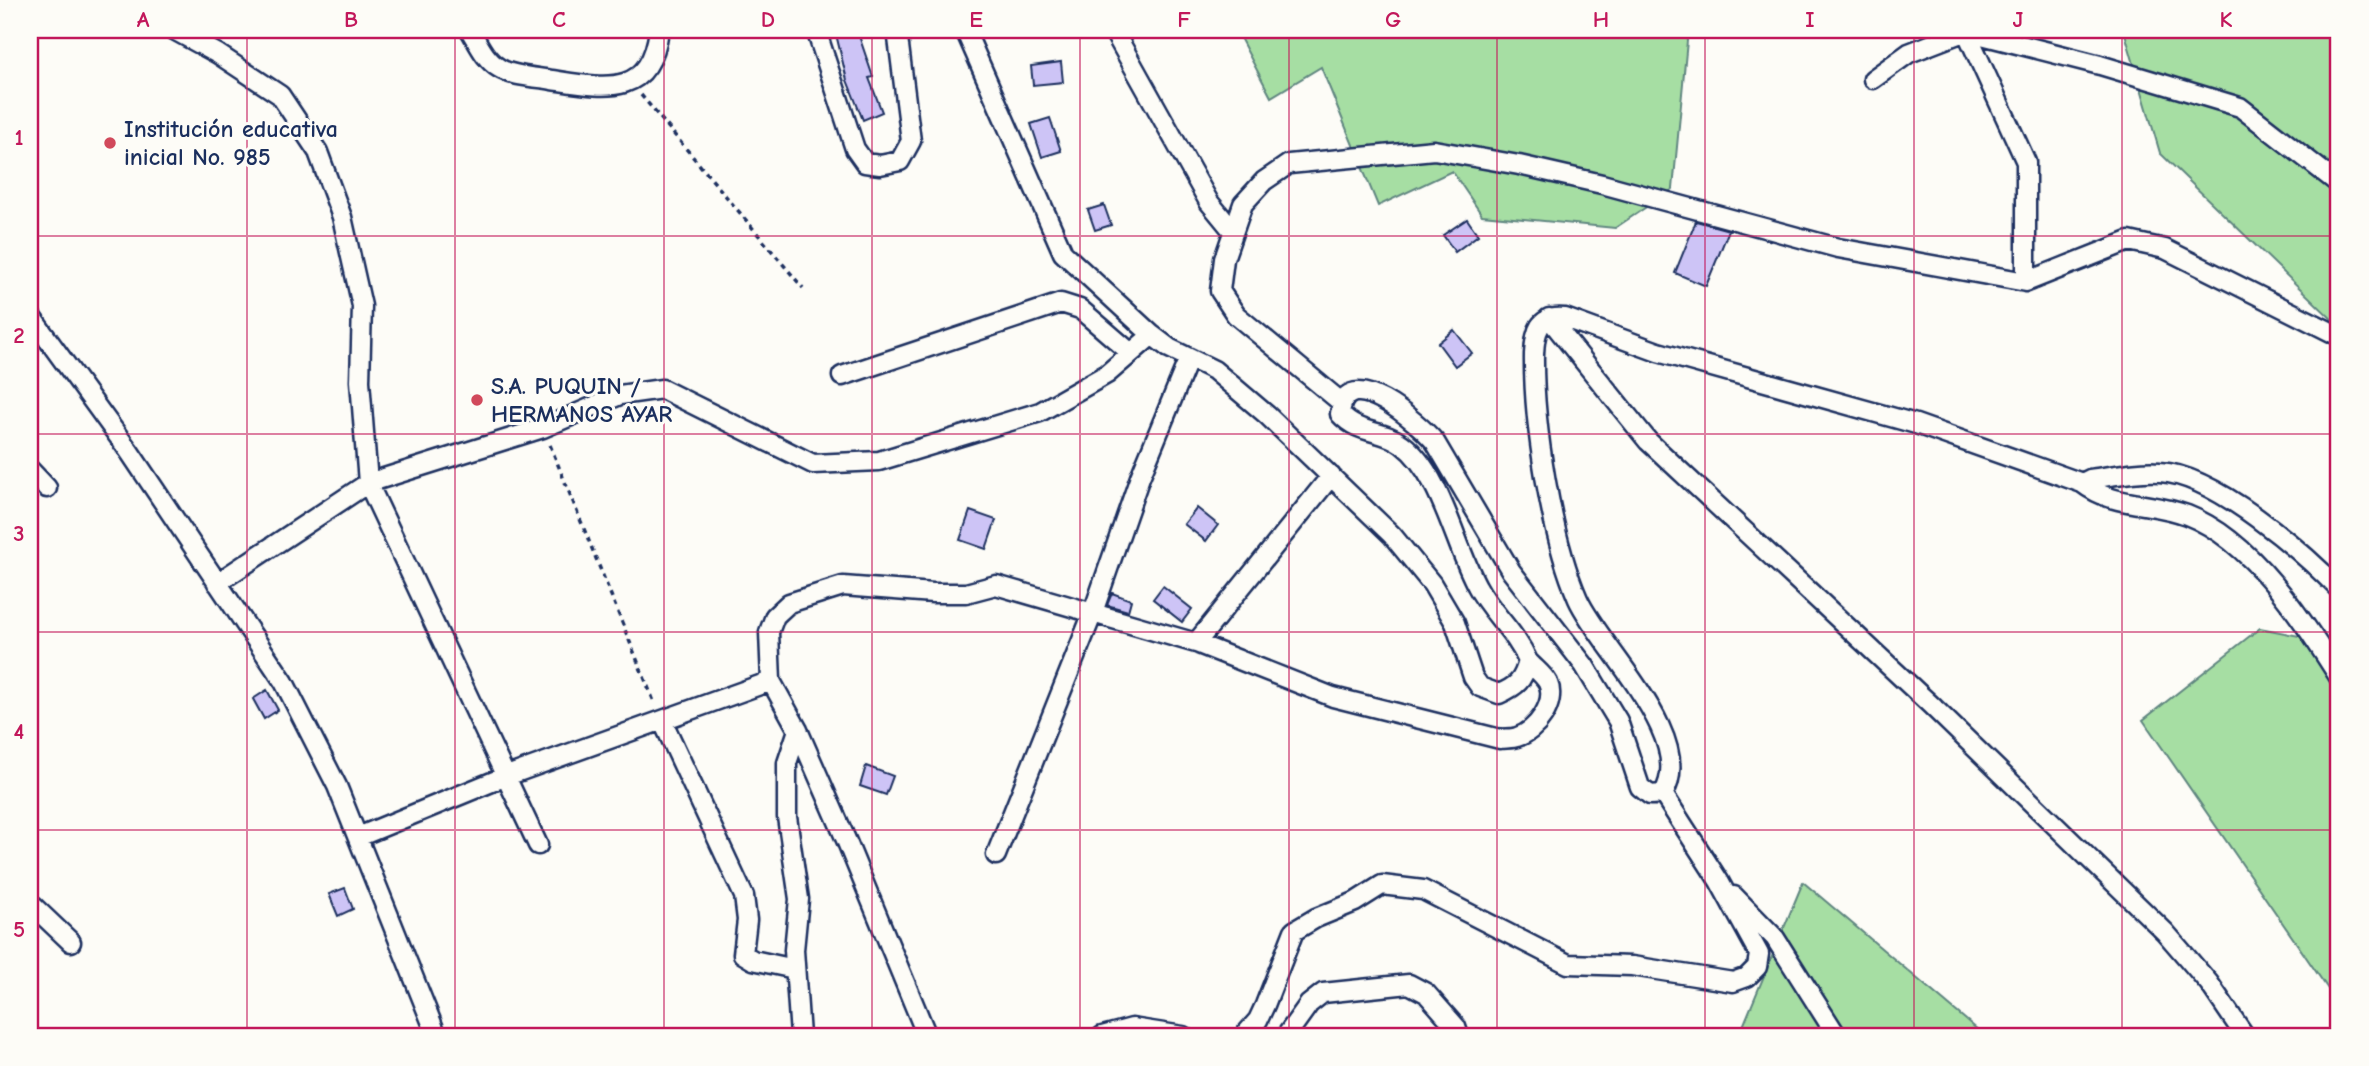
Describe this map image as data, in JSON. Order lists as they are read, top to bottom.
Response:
{
  "places": ["Institución educativa inicial No. 985", "S.A. PUQUIN / HERMANOS AYAR"],
  "grid": {
    "columns": [
      "A",
      "B",
      "C",
      "D",
      "E",
      "F",
      "G",
      "H",
      "I",
      "J",
      "K"
    ],
    "rows": [
      "1",
      "2",
      "3",
      "4",
      "5"
    ]
  }
}
